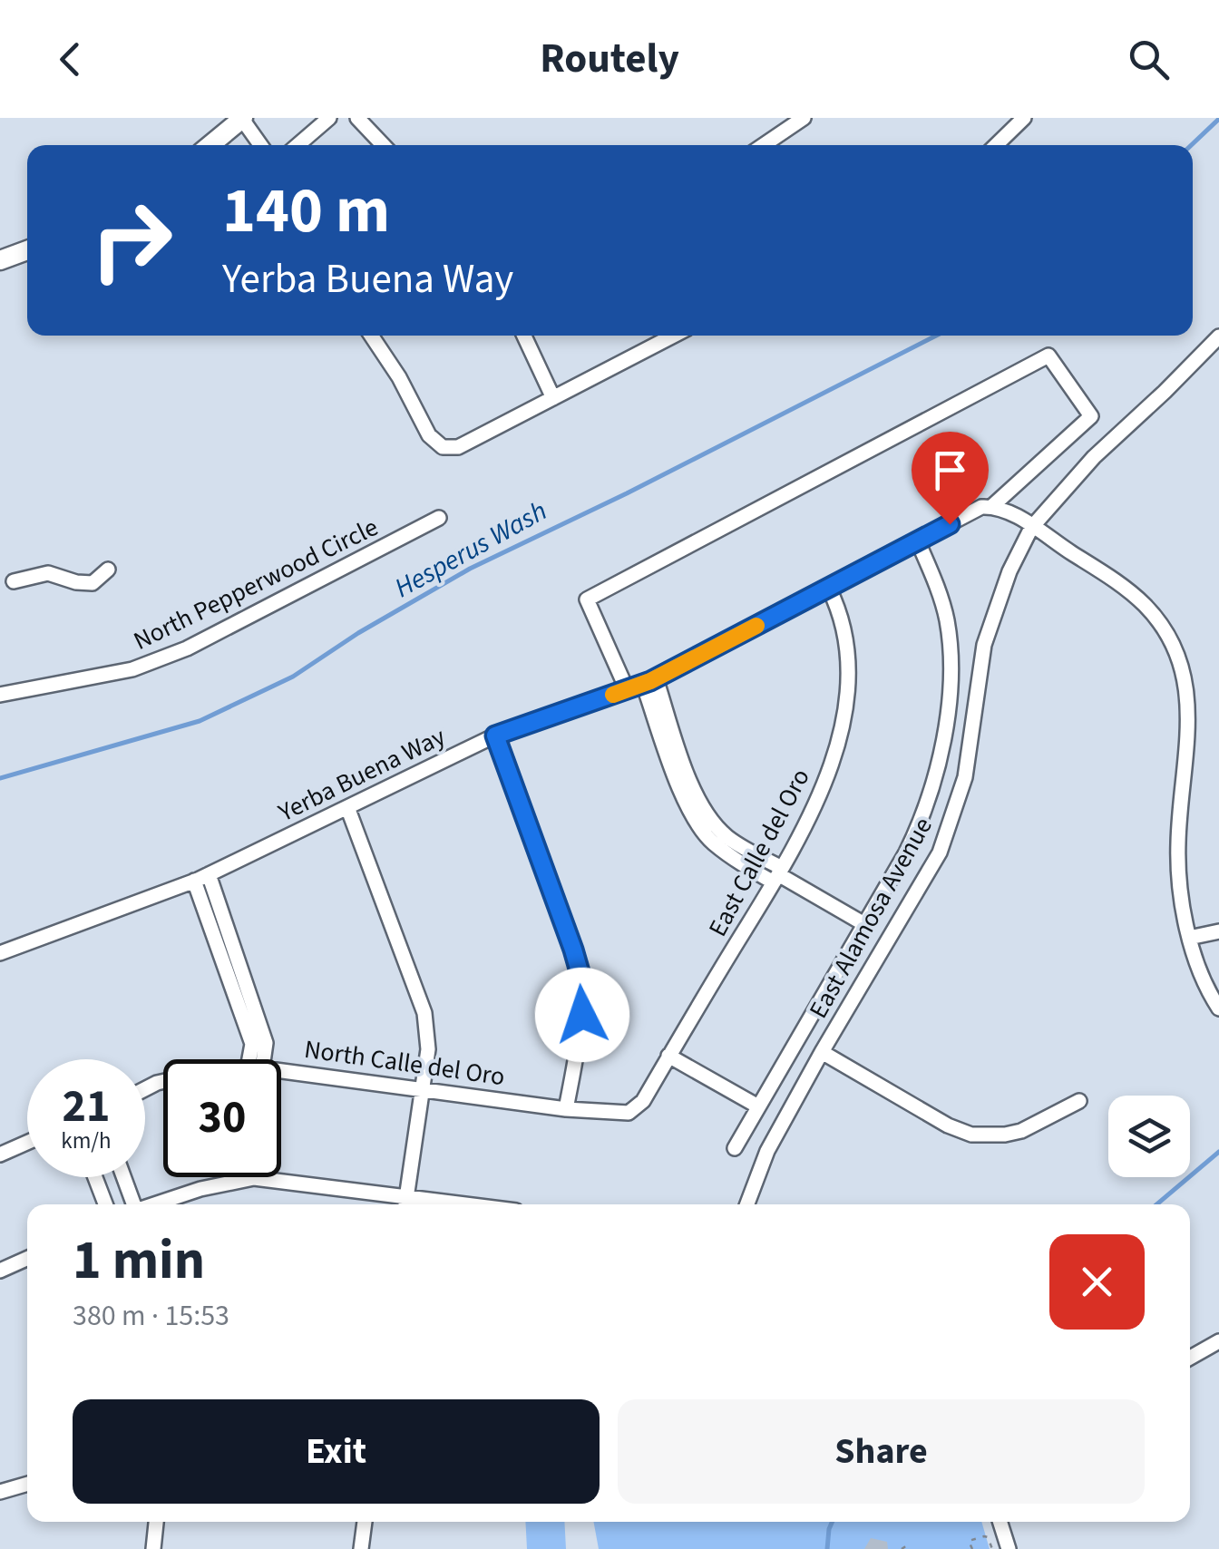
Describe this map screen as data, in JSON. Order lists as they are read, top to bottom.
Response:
{
  "streets": {
    "street": [
      "North Pepperwood Circle",
      "Yerba Buena Way",
      "East Calle del Oro",
      "East Alamosa Avenue",
      "North Calle del Oro"
    ]
  },
  "crossings": [
    ["Yerba Buena Way", "East Calle del Oro"],
    ["East Calle del Oro", "North Calle del Oro"]
  ],
  "water": ["Hesperus Wash"],
  "page": {
    "header": "Routely",
    "turn": ["140 m", "Yerba Buena Way"],
    "speed": "21 km/h",
    "limit": "30",
    "heading": ["1 min", "380 m · 15:53"],
    "buttons": ["Exit", "Share"]
  }
}
